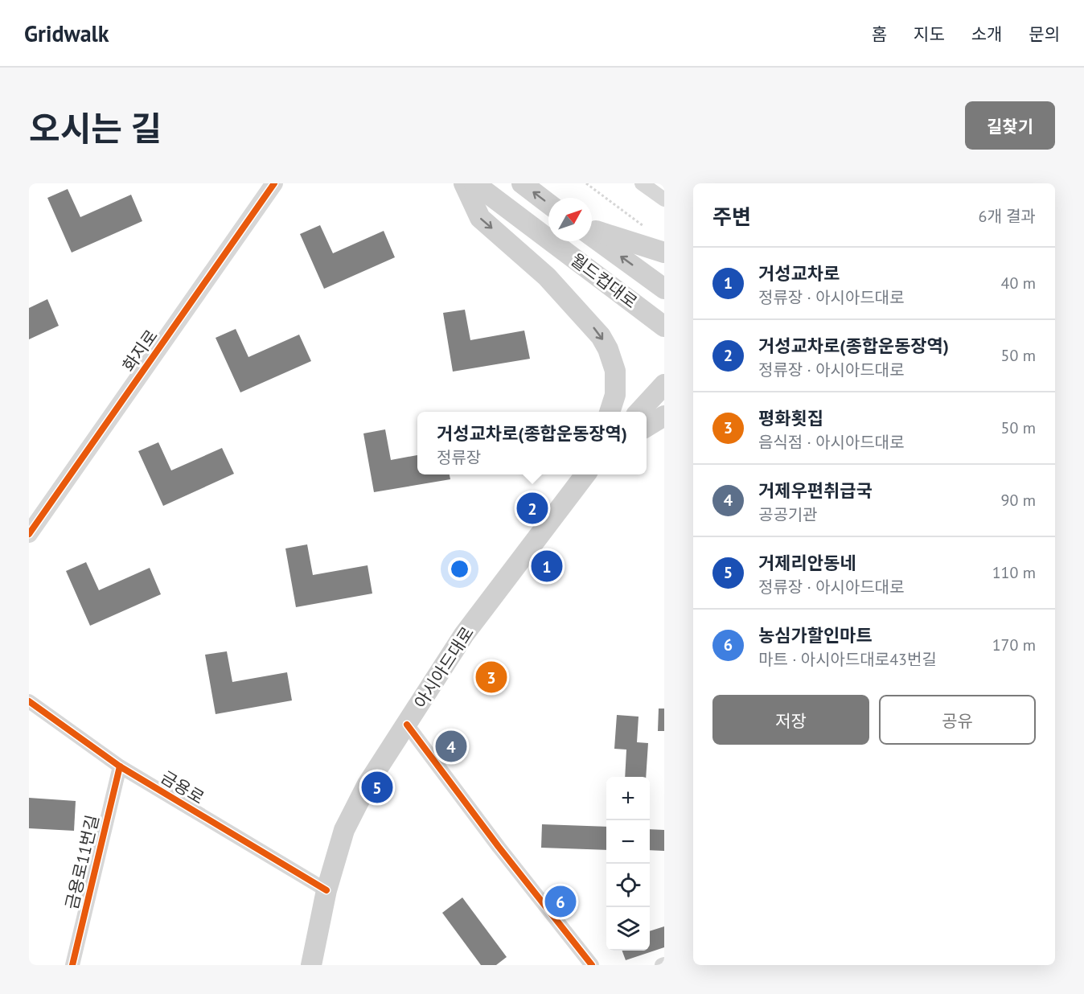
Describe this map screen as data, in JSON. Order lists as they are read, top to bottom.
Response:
{
  "streets": {
    "main road": ["월드컵대로", "아시아드대로"],
    "street": ["화지로", "금용로", "금용로11번길"]
  },
  "crossings": [
    ["아시아드대로", "금용로"],
    ["금용로", "금용로11번길"]
  ],
  "north": "top right",
  "page": {
    "header": "Gridwalk",
    "nav": [
      "홈",
      "지도",
      "소개",
      "문의"
    ],
    "title": "오시는 길",
    "buttons": [
      "길찾기",
      ["저장", "공유"]
    ],
    "heading": ["주변", "6개 결과"],
    "list": [
      {
        "mark": "1",
        "name": "거성교차로",
        "note": "정류장 · 아시아드대로",
        "value": "40 m"
      },
      {
        "mark": "2",
        "name": "거성교차로(종합운동장역)",
        "note": "정류장 · 아시아드대로",
        "value": "50 m"
      },
      {
        "mark": "3",
        "name": "평화횟집",
        "note": "음식점 · 아시아드대로",
        "value": "50 m"
      },
      {
        "mark": "4",
        "name": "거제우편취급국",
        "note": "공공기관",
        "value": "90 m"
      },
      {
        "mark": "5",
        "name": "거제리안동네",
        "note": "정류장 · 아시아드대로",
        "value": "110 m"
      },
      {
        "mark": "6",
        "name": "농심가할인마트",
        "note": "마트 · 아시아드대로43번길",
        "value": "170 m"
      }
    ],
    "popup": ["거성교차로(종합운동장역)", "정류장"],
    "pins": [
      "2",
      "1",
      "3",
      "4",
      "5",
      "6"
    ],
    "map_buttons": ["+", "−"]
  }
}
